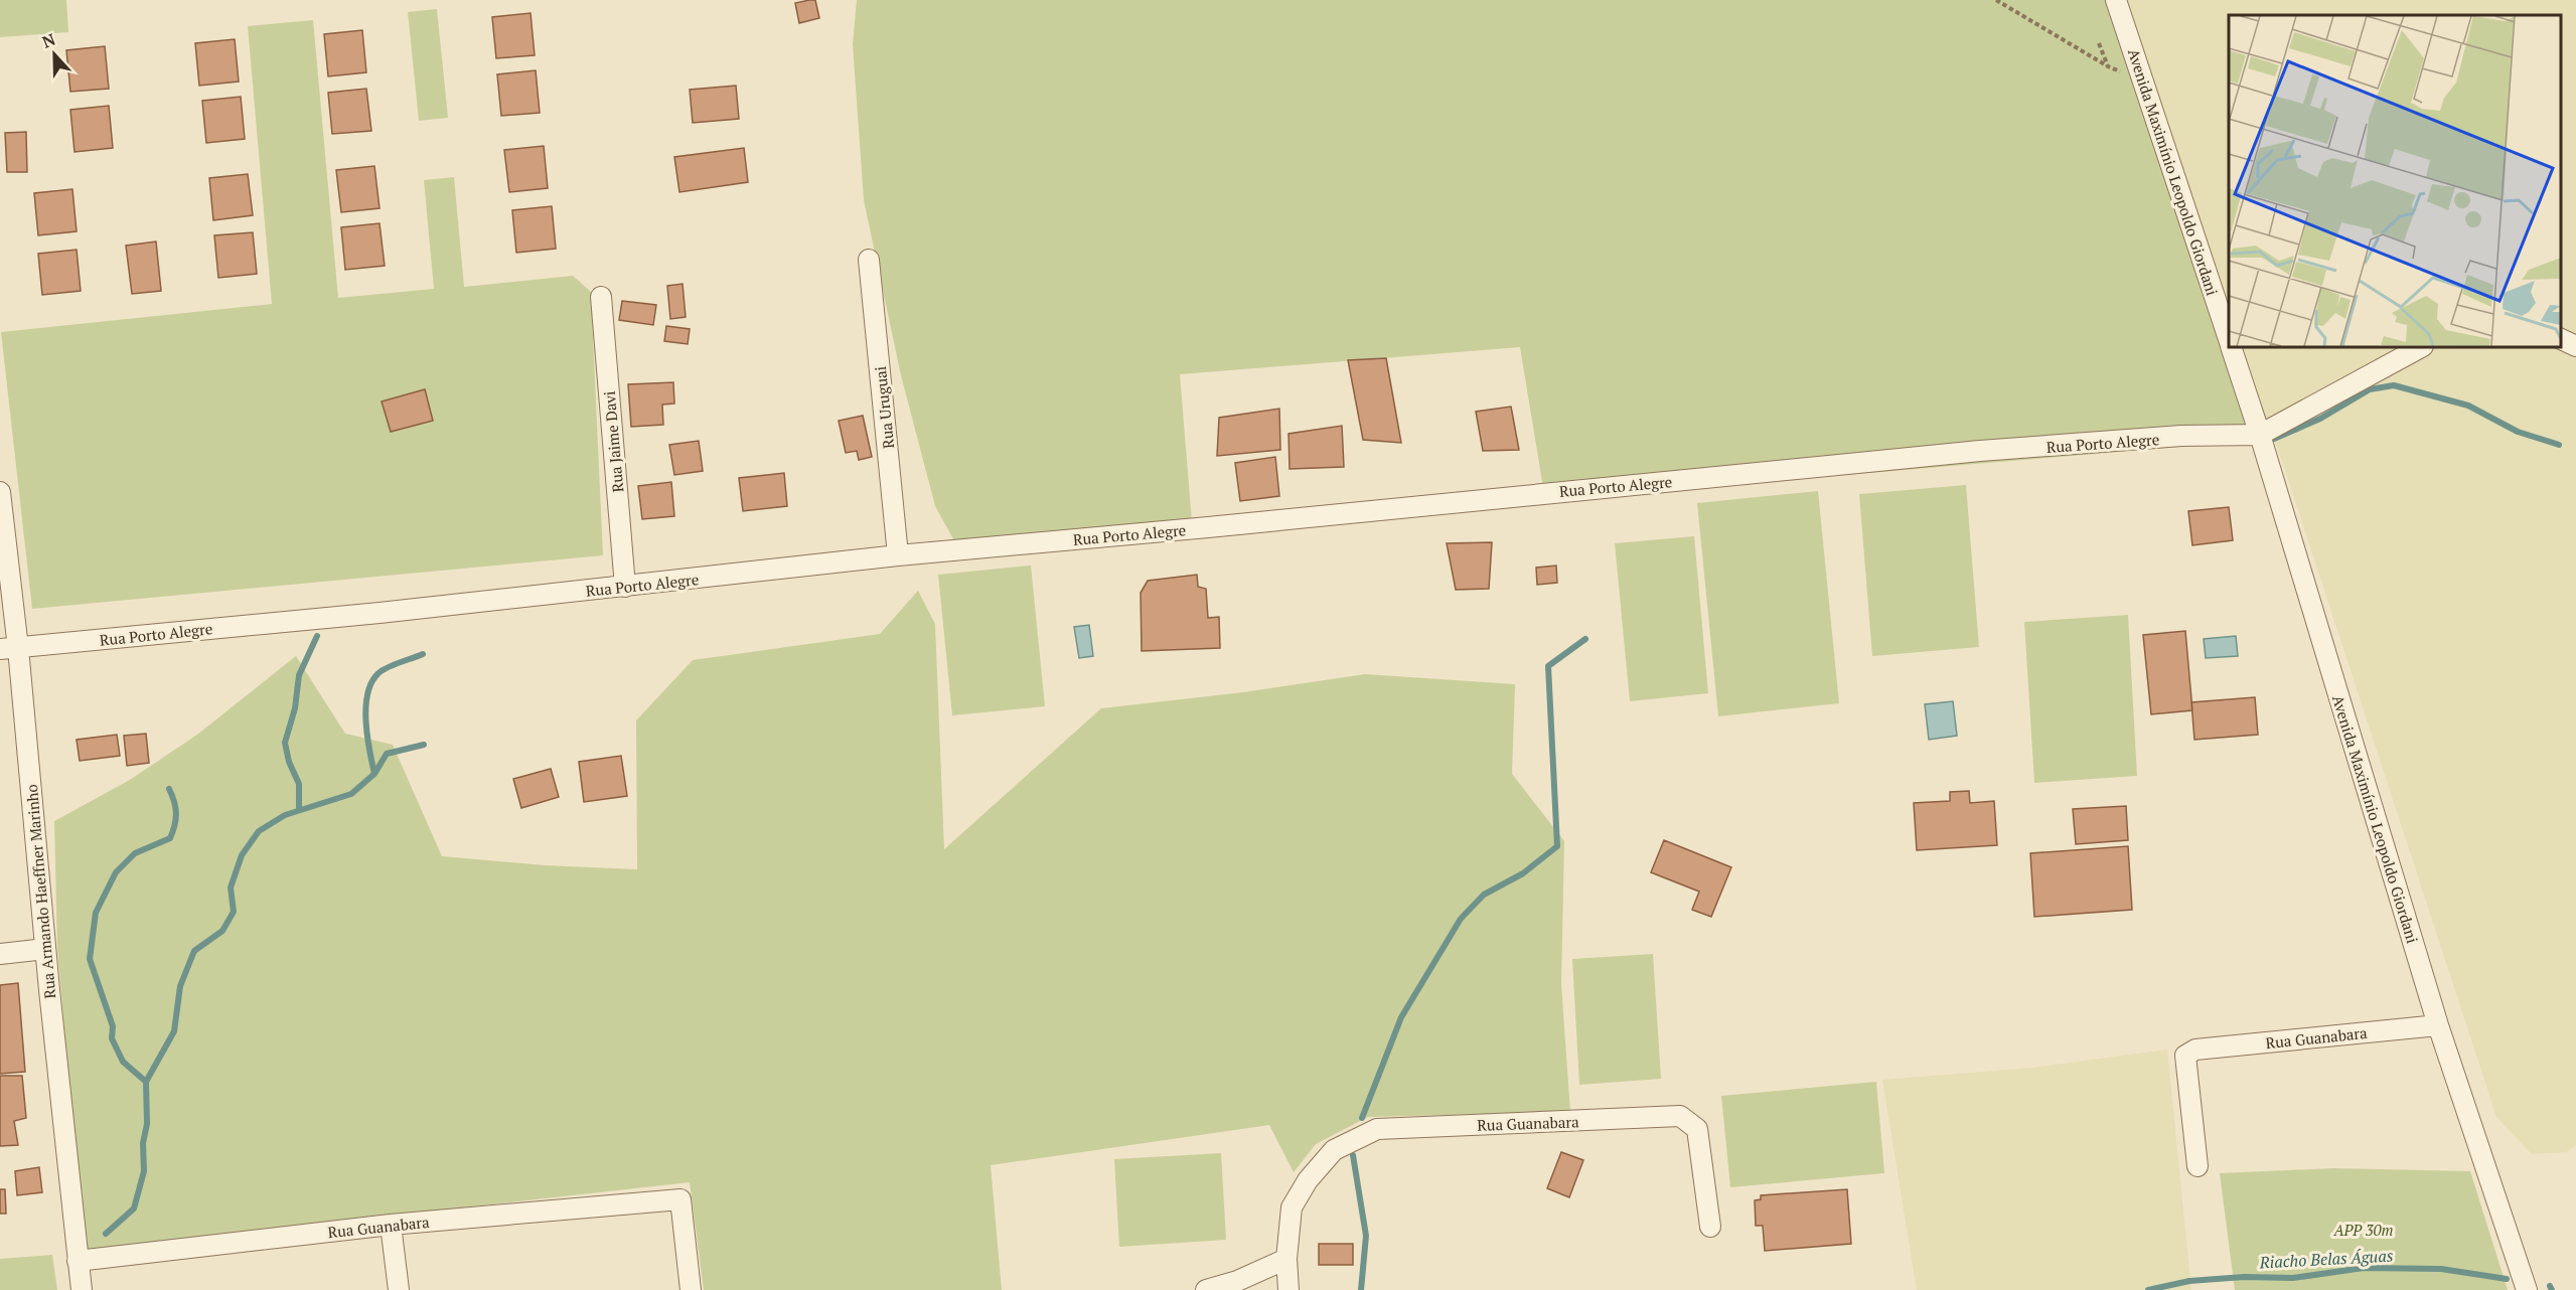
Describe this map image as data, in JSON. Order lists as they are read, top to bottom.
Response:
{
  "streets": {
    "street": [
      "Avenida Maximínio Leopoldo Giordani",
      "Rua Uruguai",
      "Rua Jaime Davi",
      "Rua Porto Alegre",
      "Rua Armando Haeffner Marinho",
      "Rua Guanabara"
    ]
  },
  "crossings": [
    ["Avenida Maximínio Leopoldo Giordani", "Rua Porto Alegre"],
    ["Avenida Maximínio Leopoldo Giordani", "Rua Guanabara"],
    ["Rua Uruguai", "Rua Porto Alegre"],
    ["Rua Jaime Davi", "Rua Porto Alegre"],
    ["Rua Porto Alegre", "Rua Armando Haeffner Marinho"],
    ["Rua Armando Haeffner Marinho", "Rua Guanabara"]
  ],
  "water": ["Riacho Belas Águas"],
  "parks": ["APP 30m"],
  "north": "top"
}
